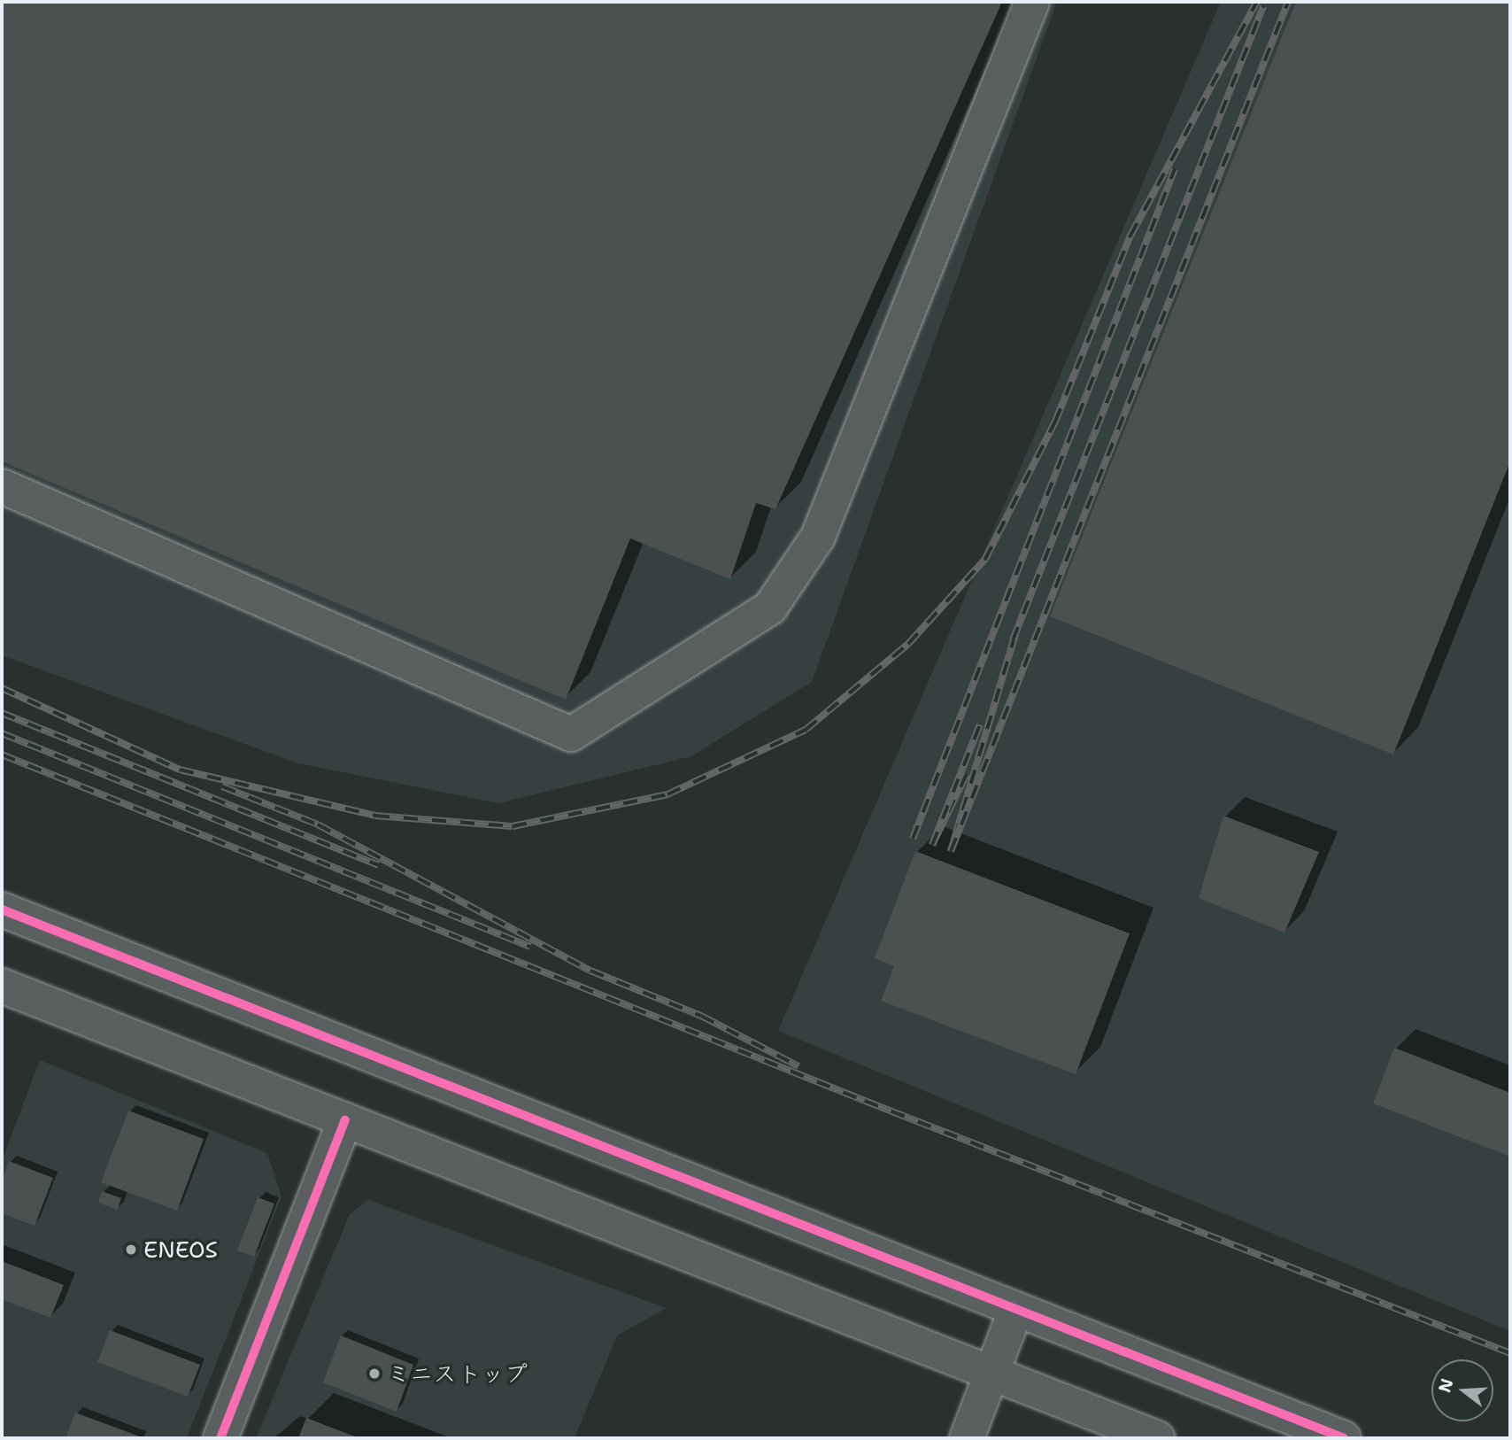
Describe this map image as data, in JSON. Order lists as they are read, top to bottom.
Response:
{
  "places": ["ENEOS", "ミニストップ"],
  "north": "left"
}
